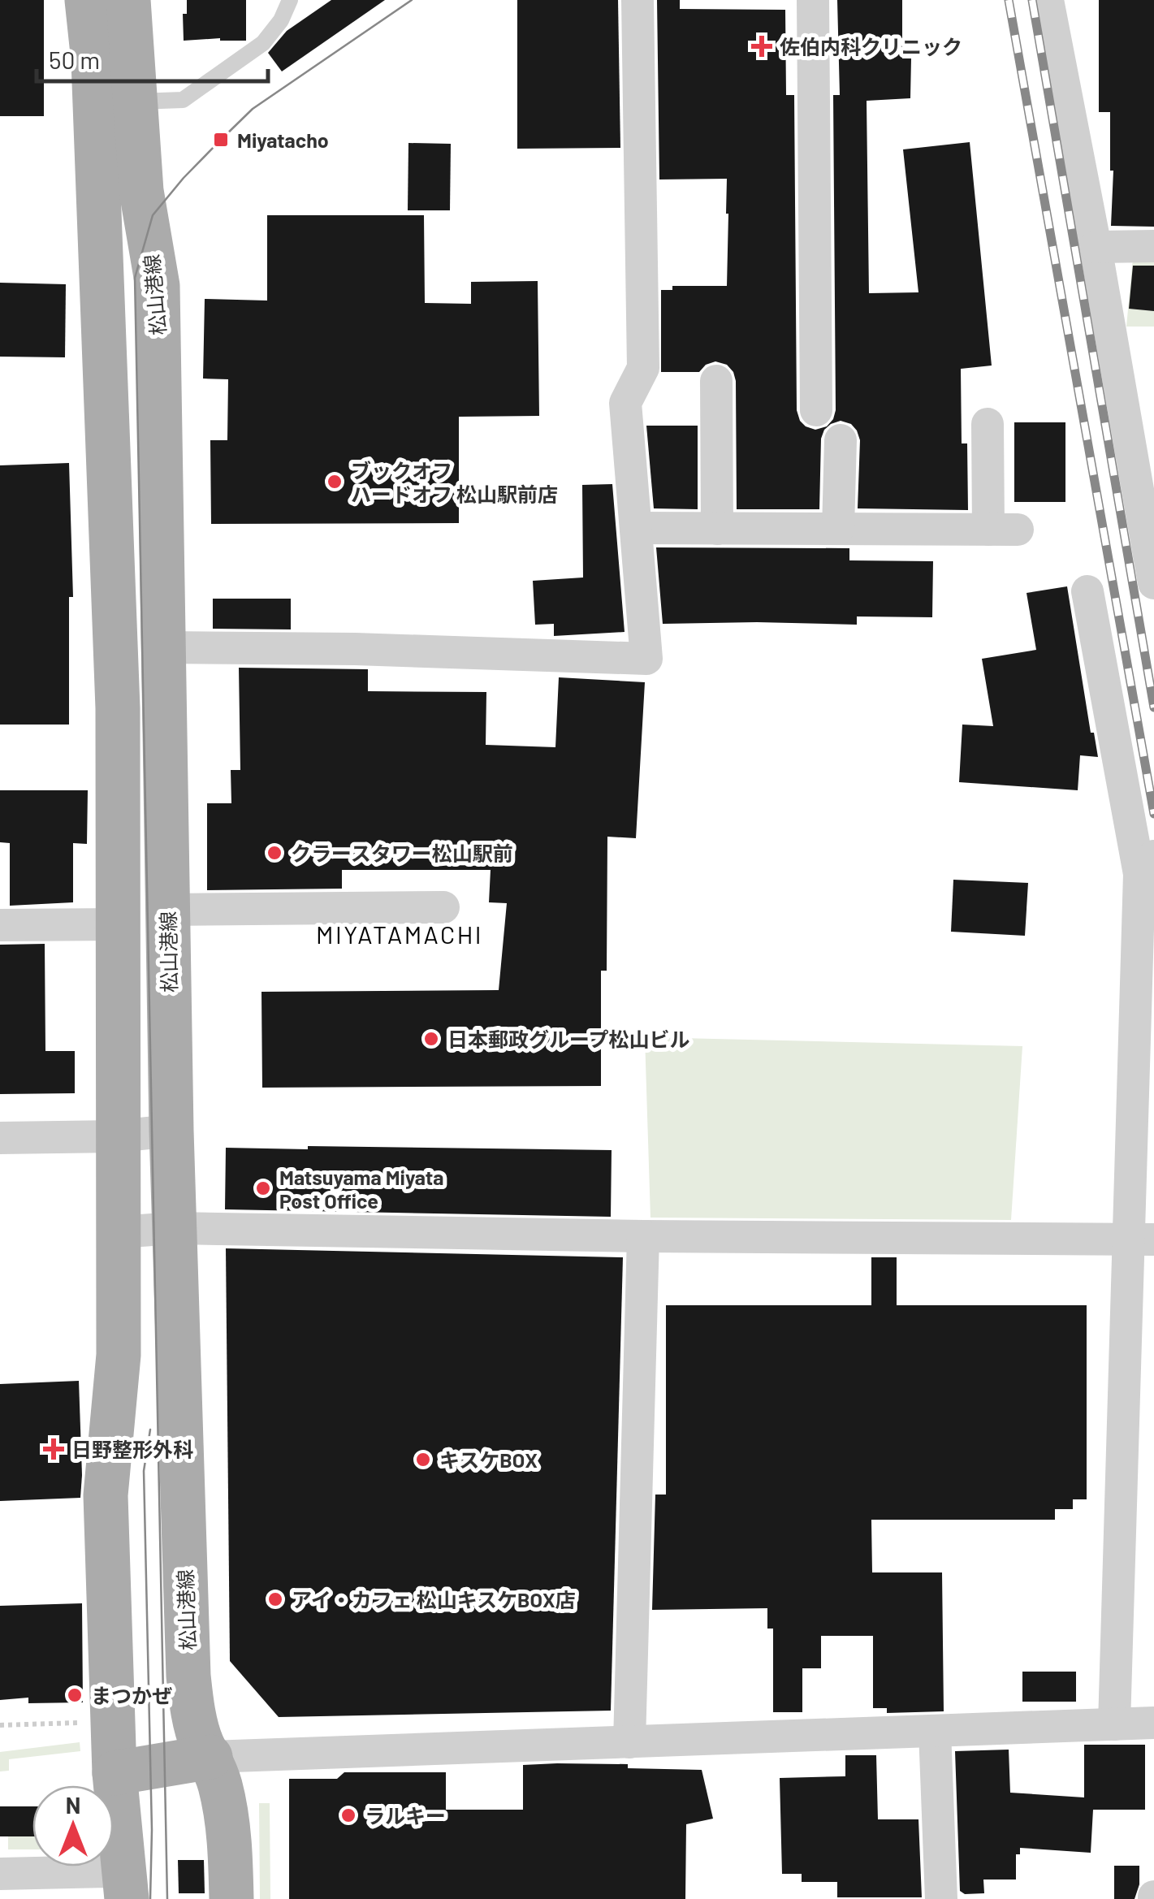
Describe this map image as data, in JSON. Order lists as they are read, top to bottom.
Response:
{
  "streets": {
    "main road": ["松山港線"]
  },
  "districts": ["MIYATAMACHI"],
  "places": {
    "health": ["佐伯内科クリニック", "日野整形外科"],
    "transit": ["Miyatacho"],
    "other": [
      "ブックオフ ハードオフ 松山駅前店",
      "クラースタワー松山駅前",
      "日本郵政グループ松山ビル",
      "Matsuyama Miyata Post Office",
      "キスケBOX",
      "アイ・カフェ 松山キスケBOX店",
      "まつかぜ",
      "ラルキー"
    ]
  },
  "scale_bar": "50 m",
  "north": "top"
}
